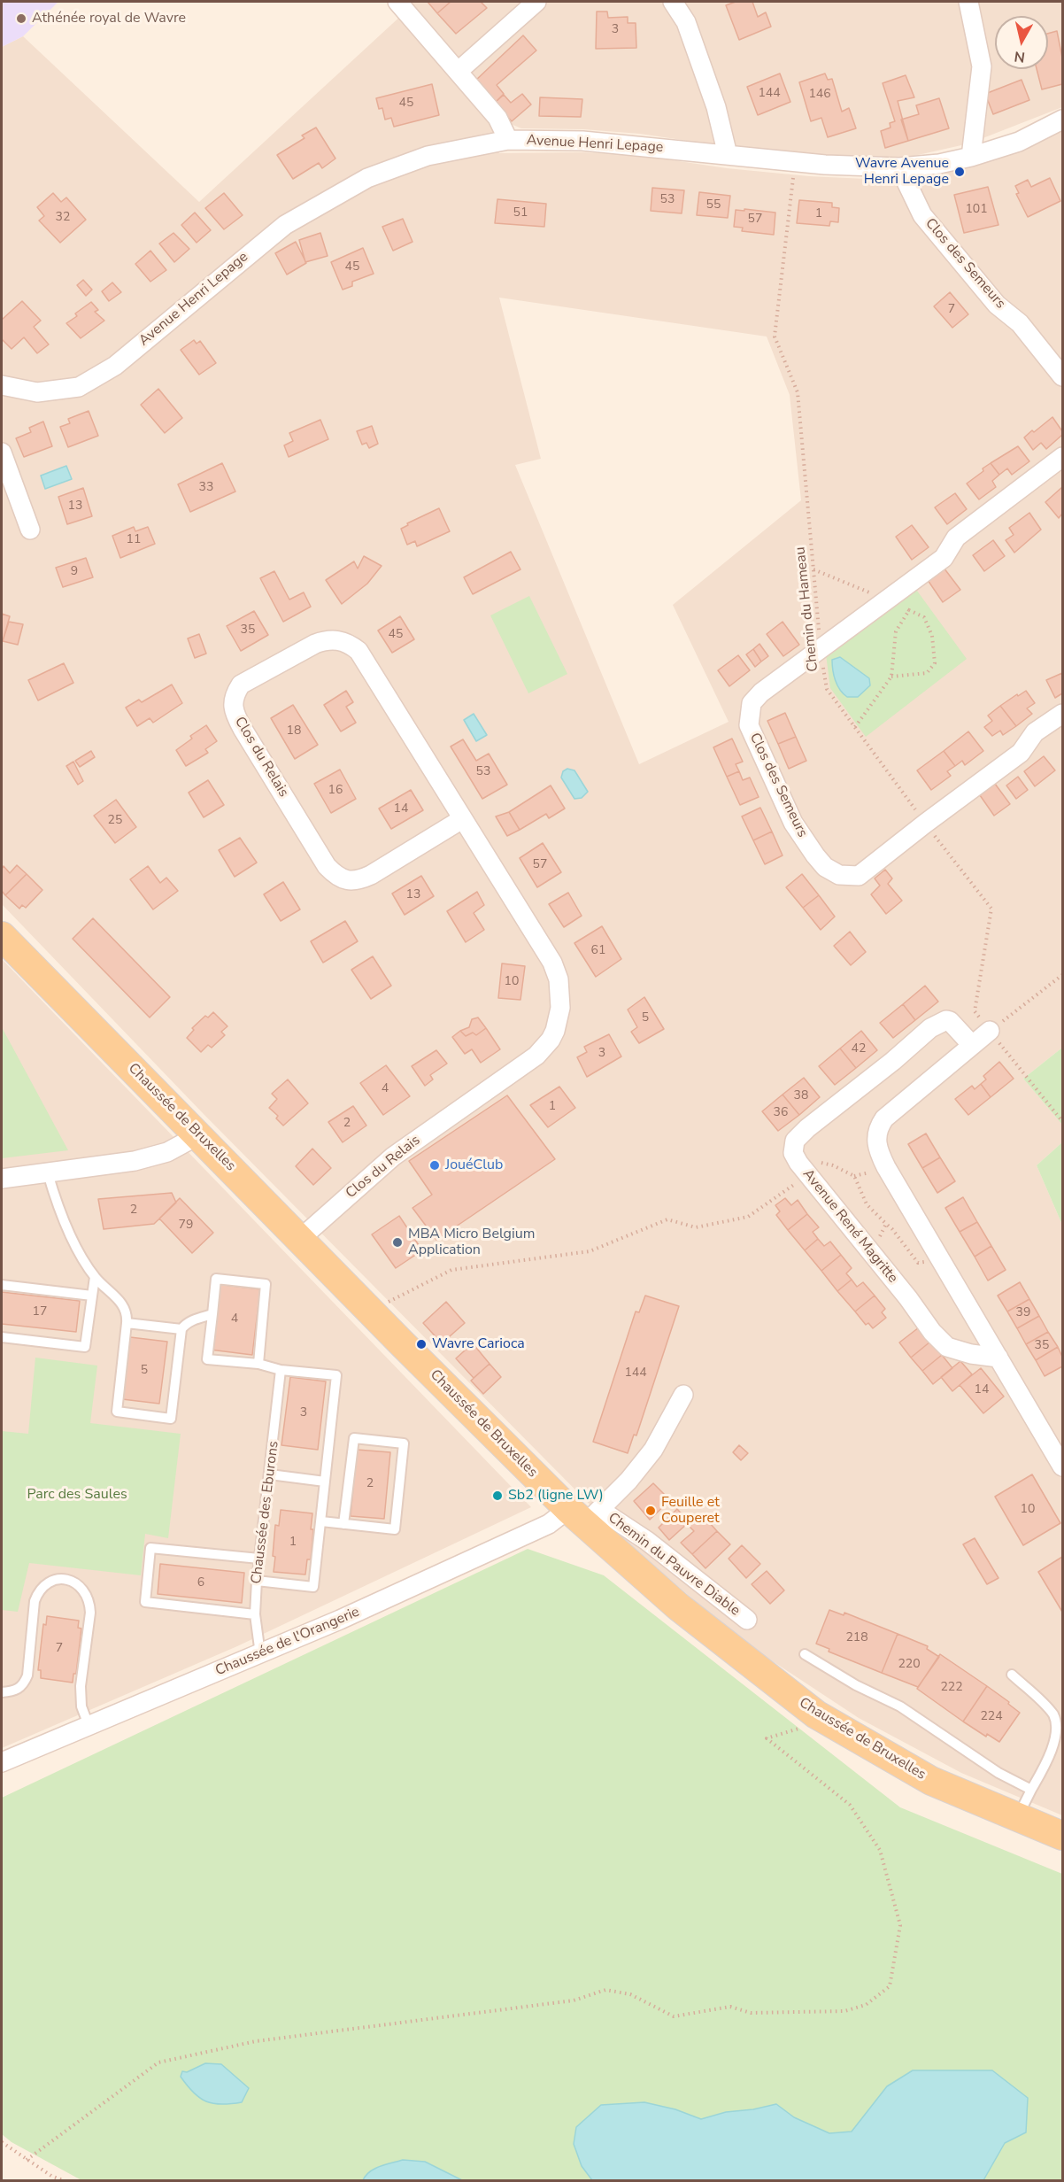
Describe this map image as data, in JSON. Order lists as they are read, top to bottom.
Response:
{
  "streets": {
    "main road": ["Chaussée de Bruxelles"],
    "street": [
      "Avenue Henri Lepage",
      "Clos des Semeurs",
      "Clos du Relais",
      "Avenue René Magritte",
      "Chemin du Pauvre Diable",
      "Chaussée de l'Orangerie"
    ],
    "lane": ["Chaussée des Eburons"],
    "path": ["Chemin du Hameau"]
  },
  "crossings": [
    ["Avenue Henri Lepage", "Clos des Semeurs"],
    ["Avenue Henri Lepage", "Chemin du Hameau"],
    ["Clos des Semeurs", "Chemin du Hameau"],
    ["Clos du Relais", "Chaussée de Bruxelles"],
    ["Chaussée de Bruxelles", "Chemin du Pauvre Diable"],
    ["Chaussée de Bruxelles", "Chaussée de l'Orangerie"],
    ["Chaussée des Eburons", "Chaussée de l'Orangerie"],
    ["Chemin du Pauvre Diable", "Chaussée de l'Orangerie"]
  ],
  "parks": ["Parc des Saules"],
  "places": [
    "Athénée royal de Wavre",
    "Wavre Avenue Henri Lepage",
    "JouéClub",
    "MBA Micro Belgium Application",
    "Wavre Carioca",
    "Sb2 (ligne LW)",
    "Feuille et Couperet"
  ],
  "house_numbers": [
    "3",
    "144",
    "146",
    "45",
    "53",
    "55",
    "101",
    "51",
    "1",
    "32",
    "57",
    "45",
    "7",
    "33",
    "13",
    "11",
    "9",
    "35",
    "45",
    "18",
    "53",
    "16",
    "14",
    "25",
    "57",
    "13",
    "61",
    "10",
    "5",
    "42",
    "3",
    "4",
    "38",
    "1",
    "36",
    "2",
    "2",
    "79",
    "17",
    "39",
    "4",
    "35",
    "5",
    "144",
    "14",
    "3",
    "2",
    "10",
    "1",
    "6",
    "218",
    "7",
    "220",
    "222",
    "224"
  ],
  "north": "bottom"
}
